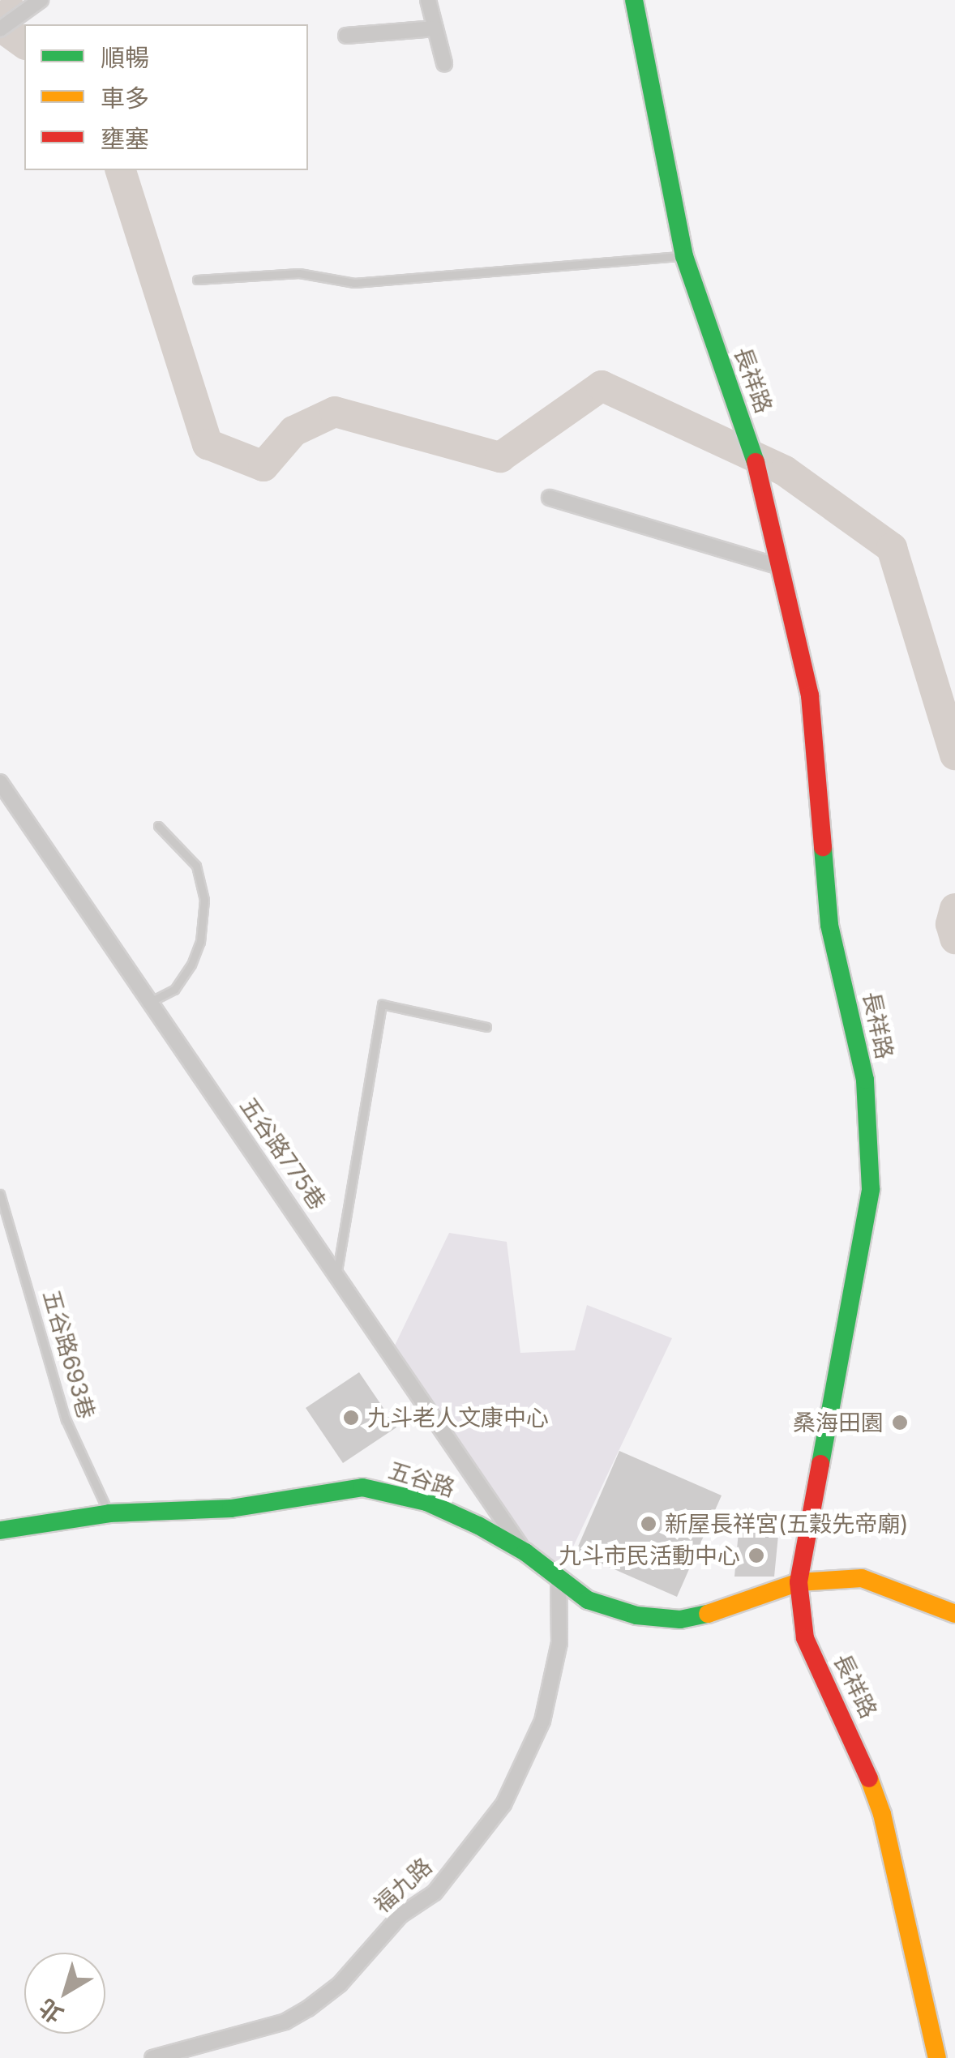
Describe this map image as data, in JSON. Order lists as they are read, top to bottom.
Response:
{
  "streets": {
    "street": [
      "長祥路",
      "五谷路775巷",
      "五谷路",
      "福九路"
    ],
    "lane": ["五谷路693巷"]
  },
  "crossings": [
    ["長祥路", "五谷路"],
    ["五谷路775巷", "五谷路"],
    ["五谷路693巷", "五谷路"],
    ["五谷路", "福九路"]
  ],
  "places": [
    "九斗老人文康中心",
    "桑海田園",
    "新屋長祥宮(五穀先帝廟)",
    "九斗市民活動中心"
  ],
  "legend": ["順暢", "車多", "壅塞"],
  "north": "bottom left"
}
